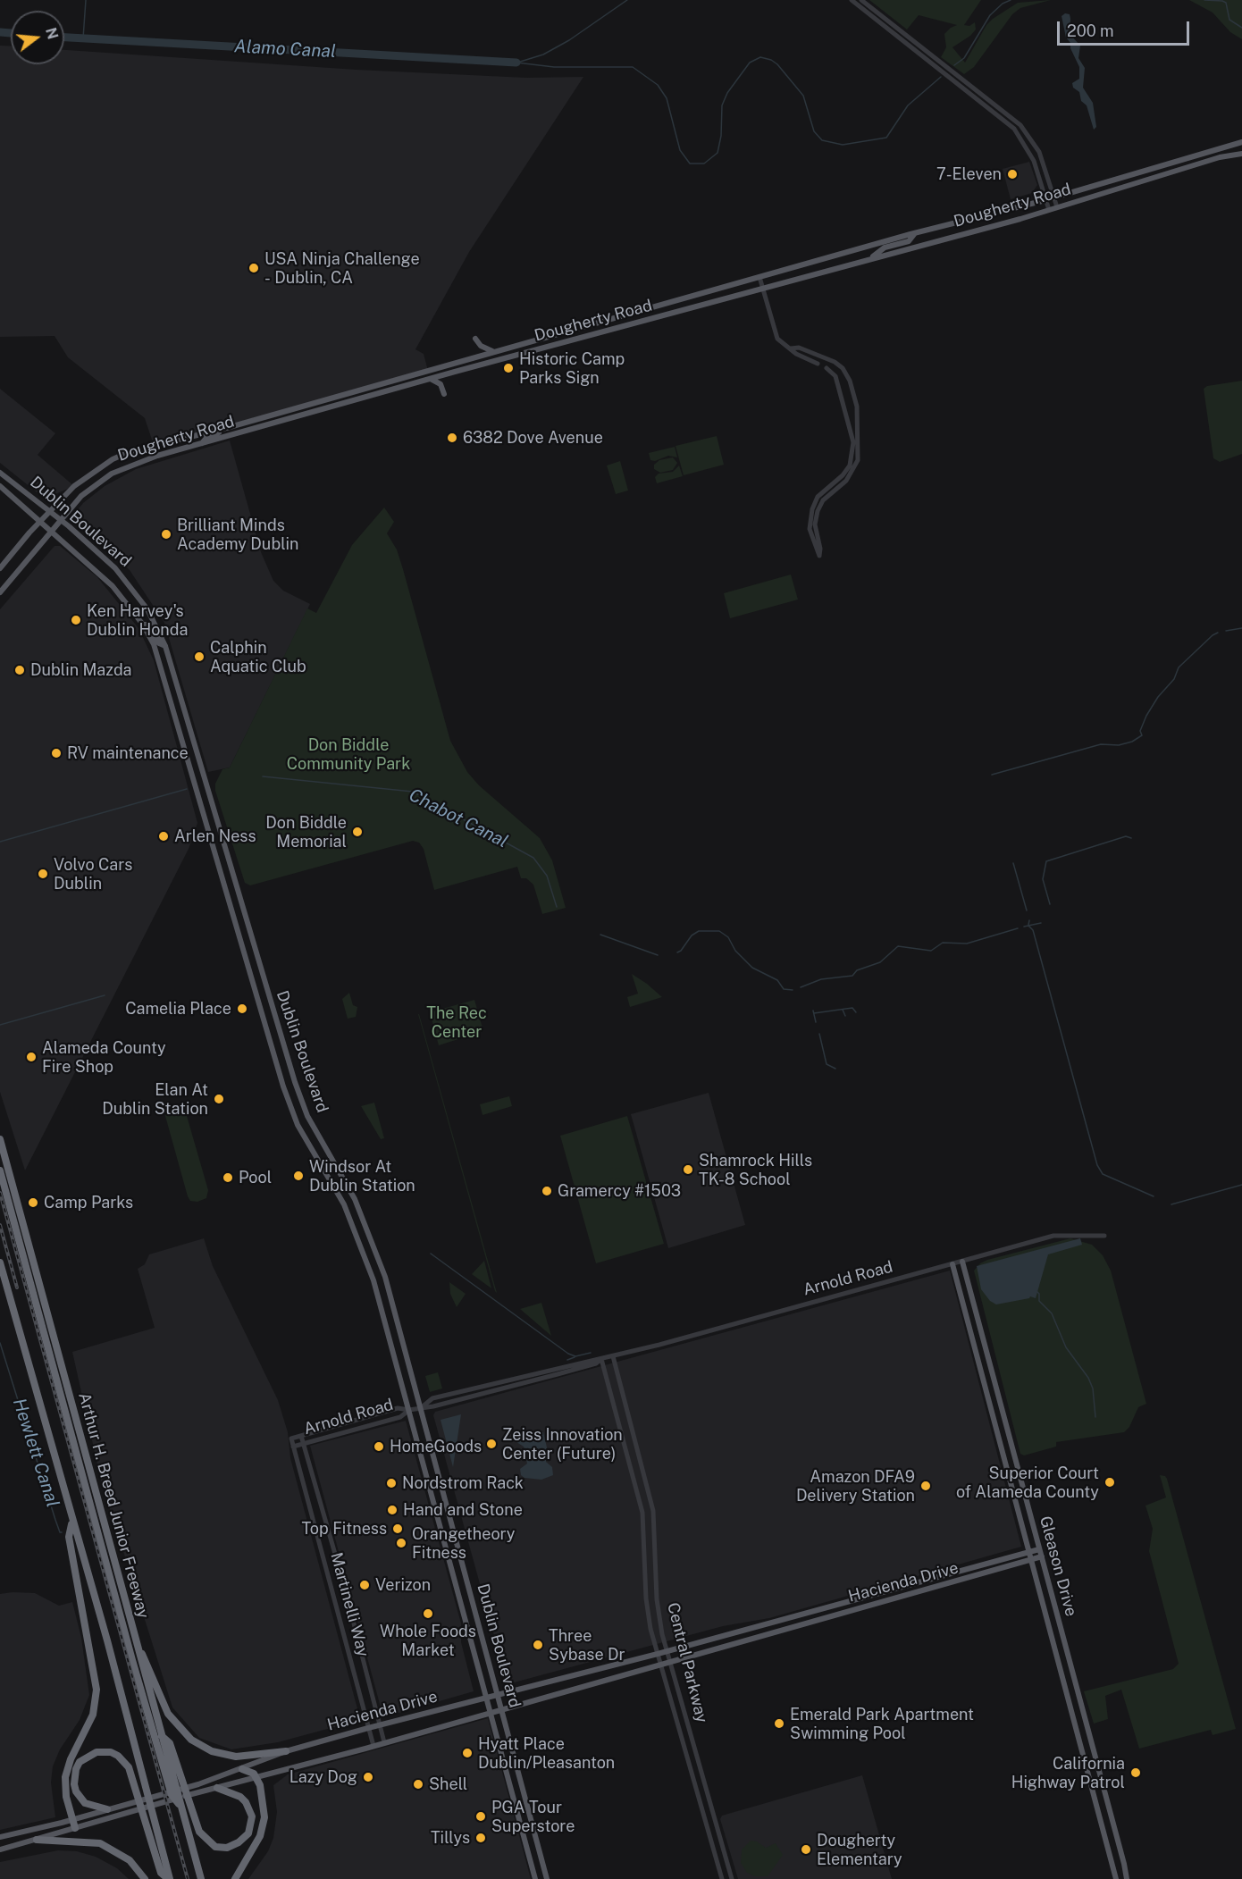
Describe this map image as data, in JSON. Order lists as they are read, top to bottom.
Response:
{
  "streets": {
    "highway": ["Arthur H. Breed Junior Freeway"],
    "main road": [
      "Dougherty Road",
      "Dublin Boulevard",
      "Gleason Drive",
      "Hacienda Drive"
    ],
    "street": ["Arnold Road", "Martinelli Way", "Central Parkway"]
  },
  "crossings": [
    ["Dougherty Road", "Dublin Boulevard"],
    ["Dublin Boulevard", "Arnold Road"],
    ["Dublin Boulevard", "Hacienda Drive"],
    ["Arnold Road", "Gleason Drive"],
    ["Arnold Road", "Martinelli Way"],
    ["Arnold Road", "Central Parkway"],
    ["Gleason Drive", "Hacienda Drive"],
    ["Hacienda Drive", "Martinelli Way"],
    ["Hacienda Drive", "Central Parkway"]
  ],
  "water": ["Alamo Canal", "Chabot Canal", "Hewlett Canal"],
  "parks": ["Don Biddle Community Park", "The Rec Center"],
  "places": [
    "7-Eleven",
    "USA Ninja Challenge - Dublin, CA",
    "Historic Camp Parks Sign",
    "6382 Dove Avenue",
    "Brilliant Minds Academy Dublin",
    "Ken Harvey's Dublin Honda",
    "Calphin Aquatic Club",
    "Dublin Mazda",
    "RV maintenance",
    "Don Biddle Memorial",
    "Arlen Ness",
    "Volvo Cars Dublin",
    "Camelia Place",
    "Alameda County Fire Shop",
    "Elan At Dublin Station",
    "Shamrock Hills TK-8 School",
    "Windsor At Dublin Station",
    "Pool",
    "Gramercy #1503",
    "Camp Parks",
    "Zeiss Innovation Center (Future)",
    "HomeGoods",
    "Superior Court of Alameda County",
    "Nordstrom Rack",
    "Amazon DFA9 Delivery Station",
    "Hand and Stone",
    "Top Fitness",
    "Orangetheory Fitness",
    "Verizon",
    "Whole Foods Market",
    "Three Sybase Dr",
    "Emerald Park Apartment Swimming Pool",
    "Hyatt Place Dublin/Pleasanton",
    "California Highway Patrol",
    "Lazy Dog",
    "Shell",
    "PGA Tour Superstore",
    "Tillys",
    "Dougherty Elementary"
  ],
  "scale_bar": "200 m",
  "north": "right"
}
